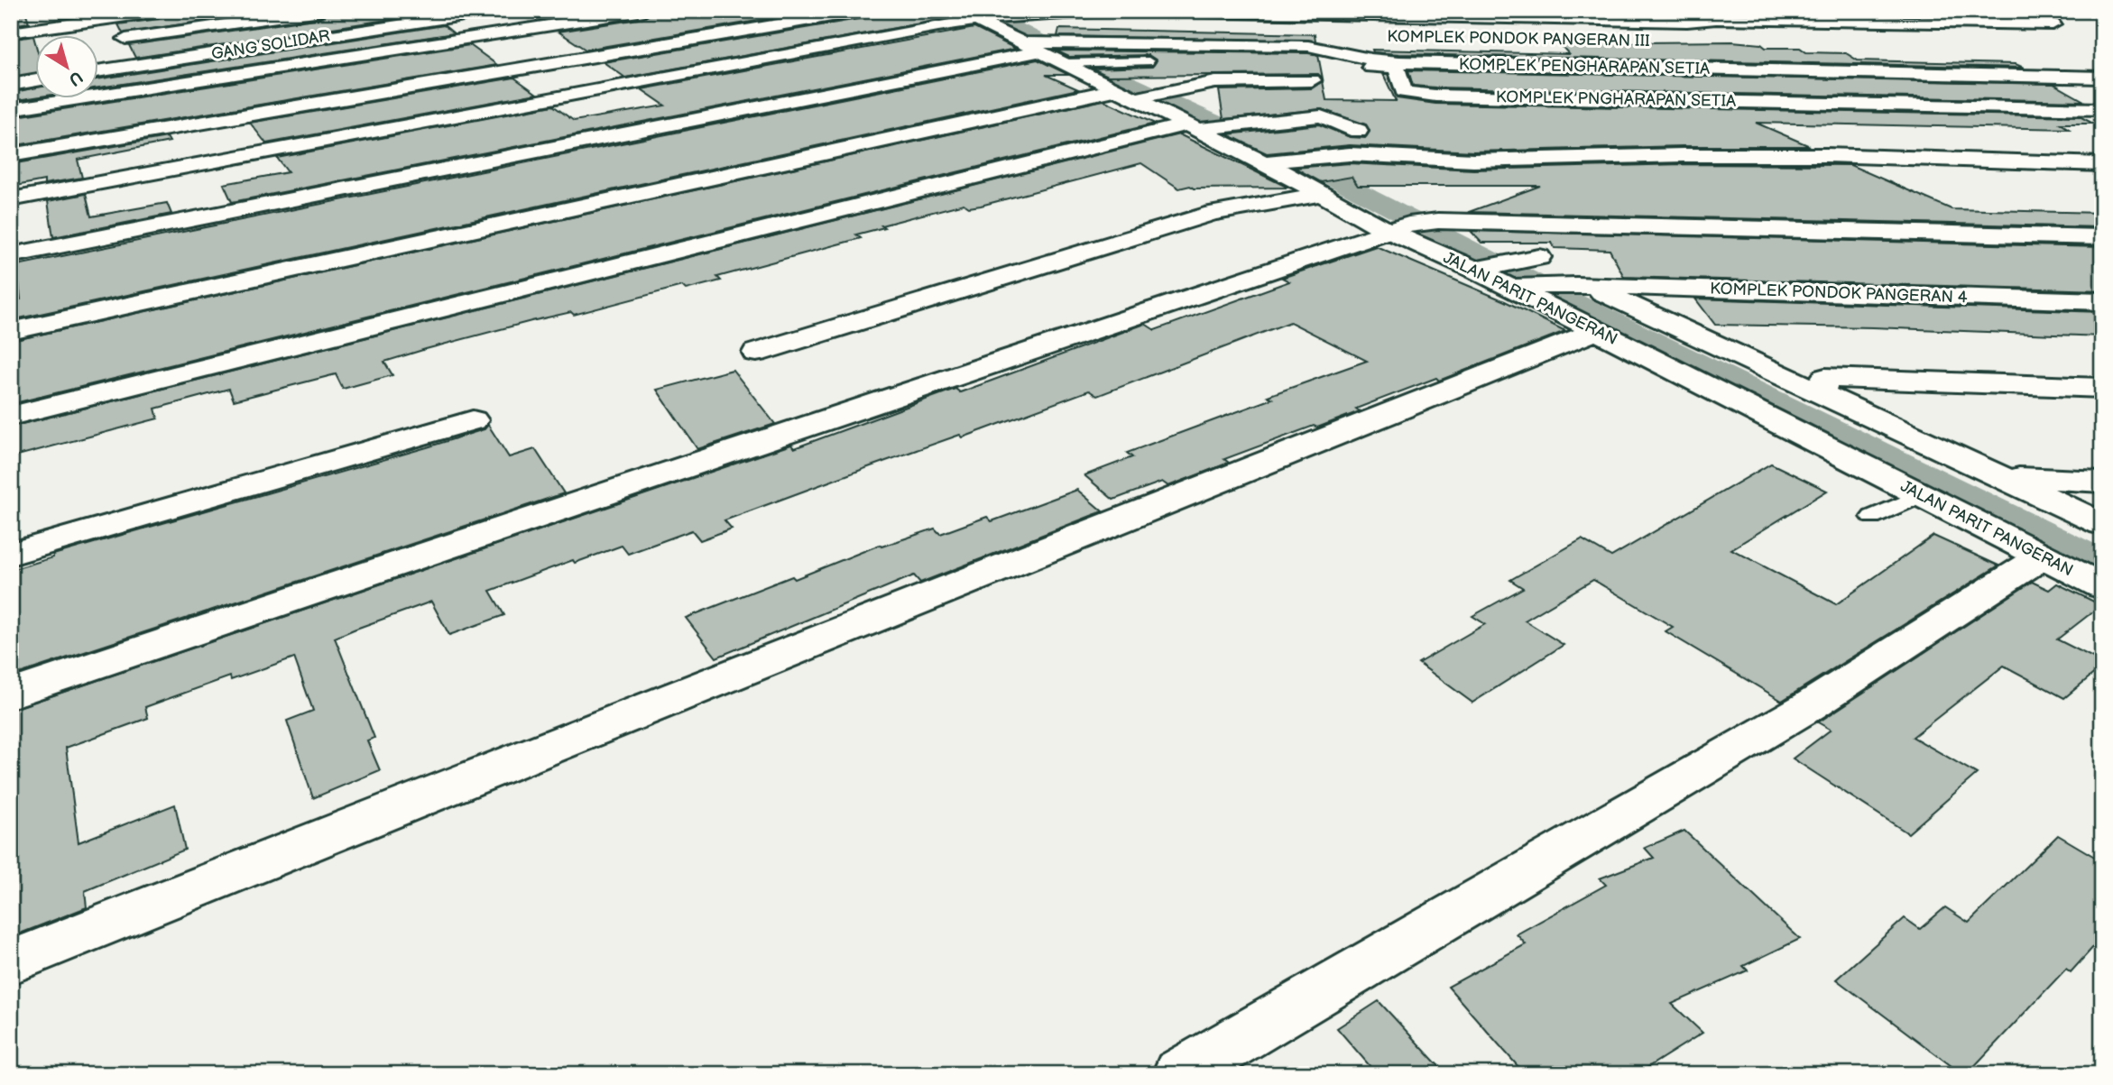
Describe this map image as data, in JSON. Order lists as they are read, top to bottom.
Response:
{
  "streets": {
    "street": [
      "GANG SOLIDAR",
      "KOMPLEK PENGHARAPAN SETIA",
      "KOMPLEK PNGHARAPAN SETIA",
      "KOMPLEK PONDOK PANGERAN 4",
      "JALAN PARIT PANGERAN"
    ]
  },
  "crossings": [
    ["KOMPLEK PENGHARAPAN SETIA", "JALAN PARIT PANGERAN"],
    ["KOMPLEK PONDOK PANGERAN 4", "JALAN PARIT PANGERAN"]
  ],
  "north": "bottom right"
}
